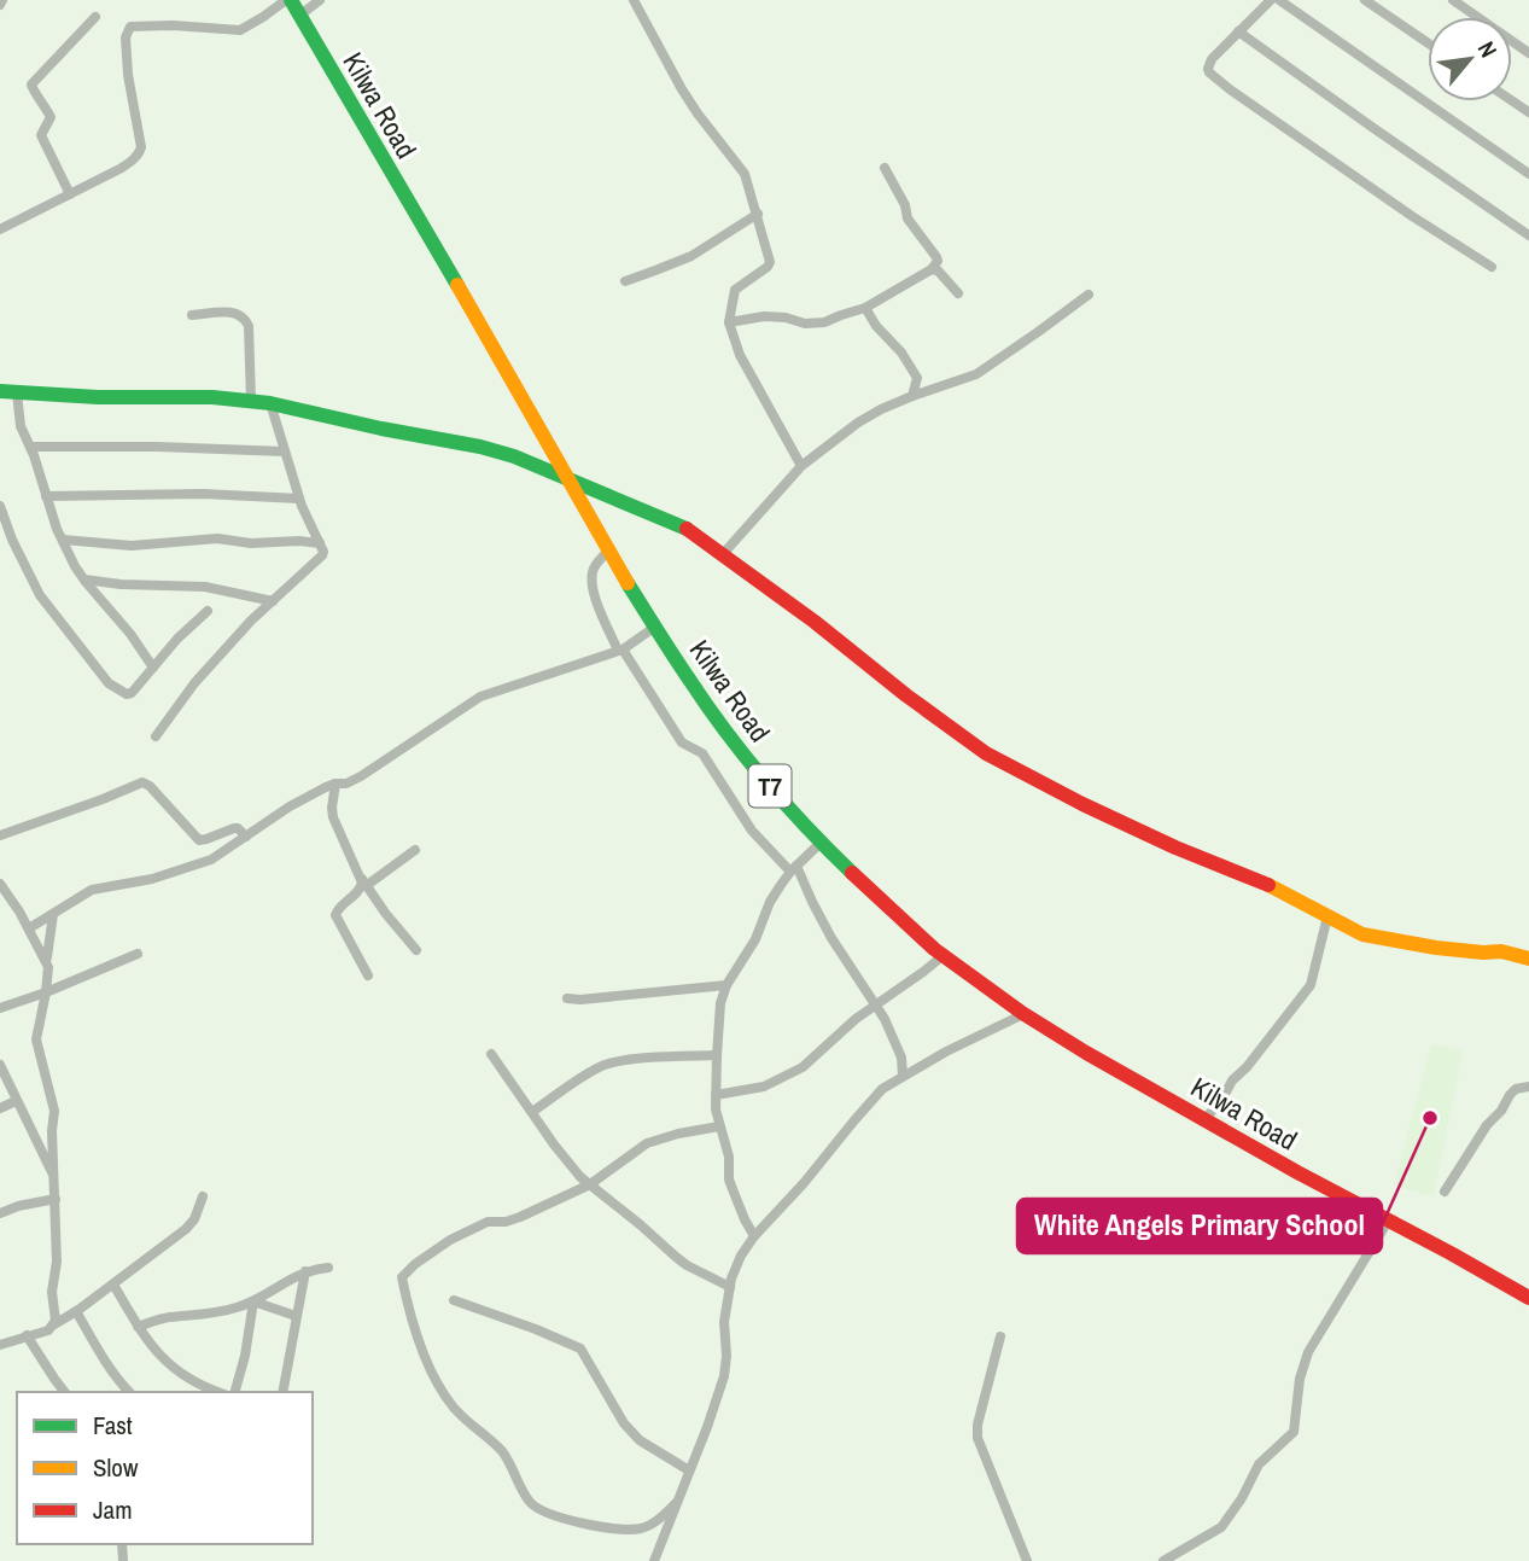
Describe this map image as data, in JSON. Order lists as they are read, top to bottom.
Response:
{
  "streets": {
    "main road": ["Kilwa Road", "T7"]
  },
  "places": ["White Angels Primary School"],
  "legend": ["Fast", "Slow", "Jam"],
  "north": "top right"
}
